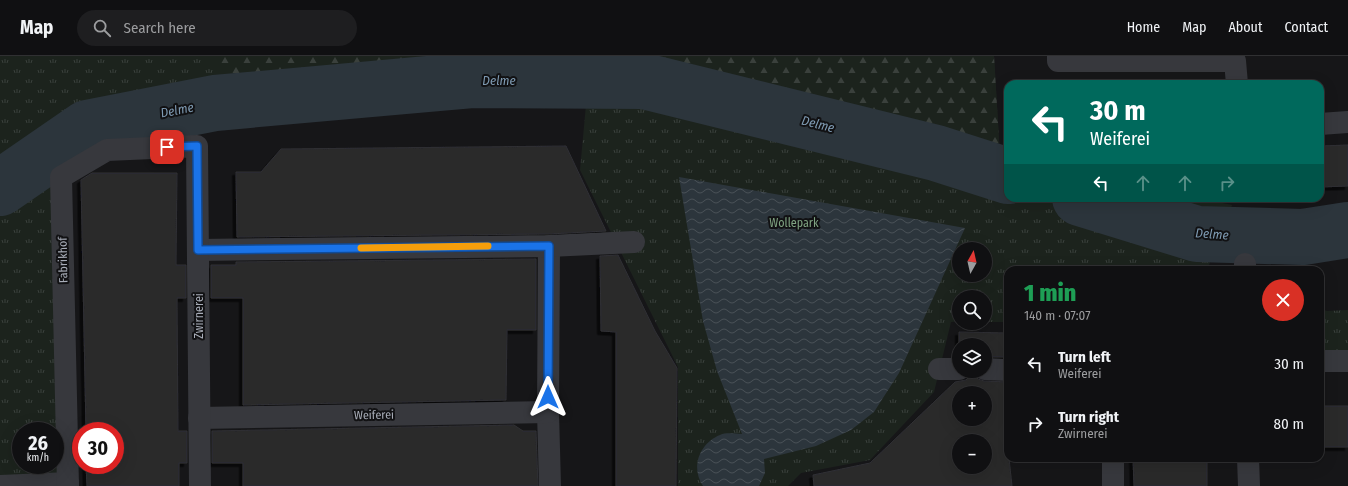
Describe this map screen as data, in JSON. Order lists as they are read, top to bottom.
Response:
{
  "streets": {
    "street": ["Fabrikhof", "Zwirnerei", "Weiferei"]
  },
  "crossings": [
    ["Fabrikhof", "Zwirnerei"],
    ["Zwirnerei", "Weiferei"]
  ],
  "water": ["Delme"],
  "parks": ["Wollepark"],
  "north": "top",
  "page": {
    "header": "Map",
    "search": "Search here",
    "nav": [
      "Home",
      "Map",
      "About",
      "Contact"
    ],
    "turn": ["30 m", "Weiferei"],
    "map_buttons": ["+", "−"],
    "heading": ["1 min", "140 m · 07:07"],
    "list": [
      {
        "name": "Turn left",
        "note": "Weiferei",
        "value": "30 m"
      },
      {
        "name": "Turn right",
        "note": "Zwirnerei",
        "value": "80 m"
      }
    ],
    "speed": "26 km/h",
    "limit": "30"
  }
}
